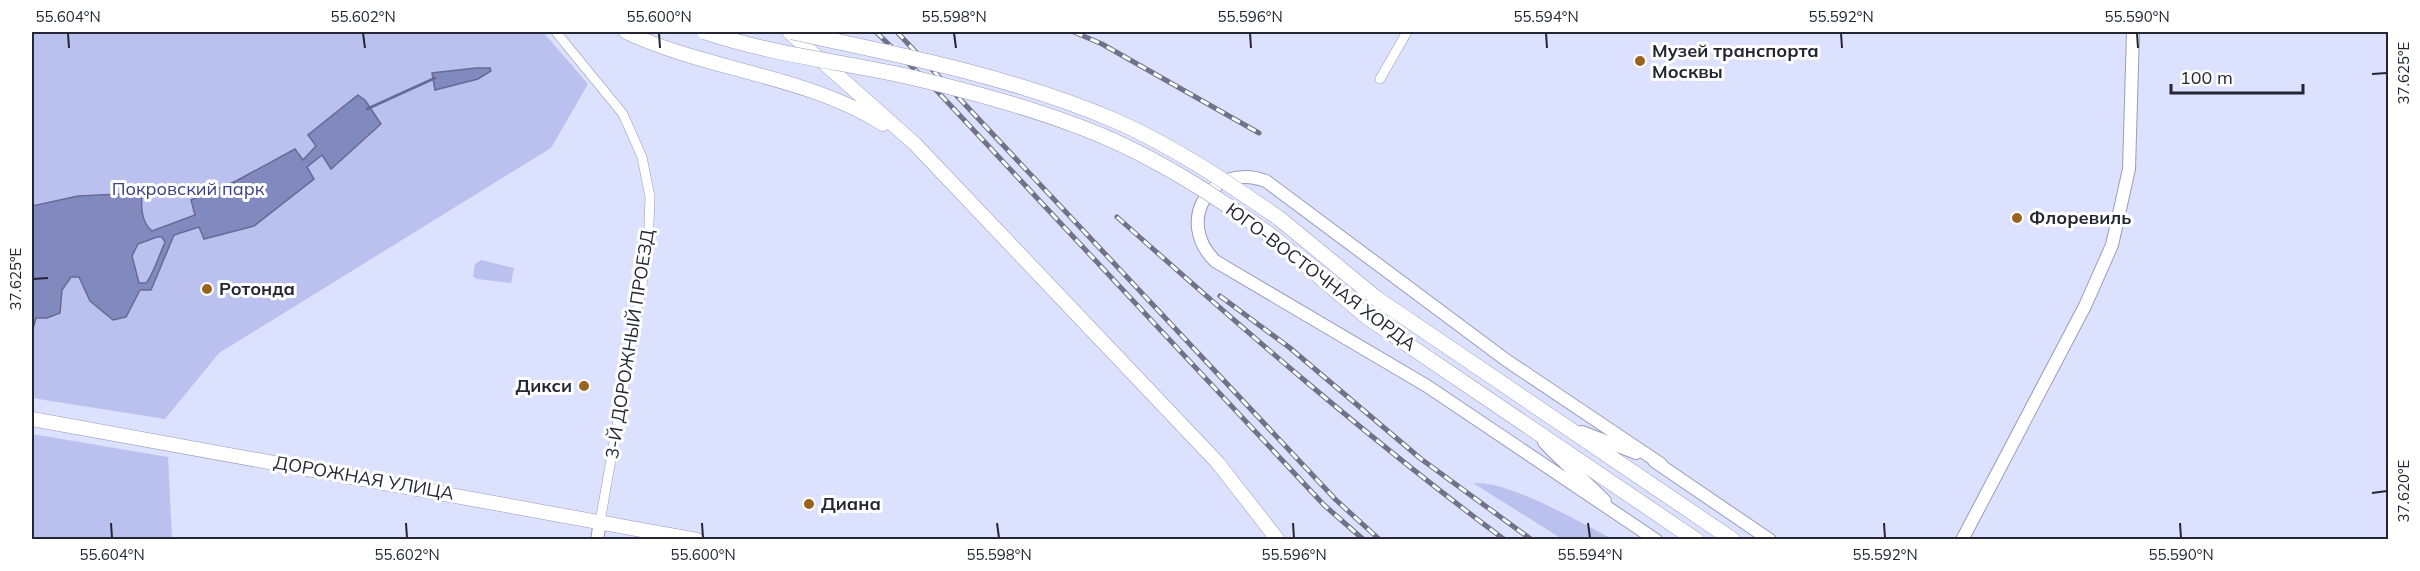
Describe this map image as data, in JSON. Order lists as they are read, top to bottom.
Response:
{
  "streets": {
    "main road": ["ЮГО-ВОСТОЧНАЯ ХОРДА", "ДОРОЖНАЯ УЛИЦА"],
    "street": ["3-Й ДОРОЖНЫЙ ПРОЕЗД"]
  },
  "crossings": [
    ["3-Й ДОРОЖНЫЙ ПРОЕЗД", "ДОРОЖНАЯ УЛИЦА"]
  ],
  "parks": ["Покровский парк"],
  "places": [
    "Музей транспорта Москвы",
    "Флоревиль",
    "Ротонда",
    "Дикси",
    "Диана"
  ],
  "scale_bar": "100 m",
  "coordinates": [
    "55.604°N",
    "55.602°N",
    "55.600°N",
    "55.598°N",
    "55.596°N",
    "55.594°N",
    "55.592°N",
    "55.590°N",
    "37.625°E",
    "37.620°E"
  ]
}
